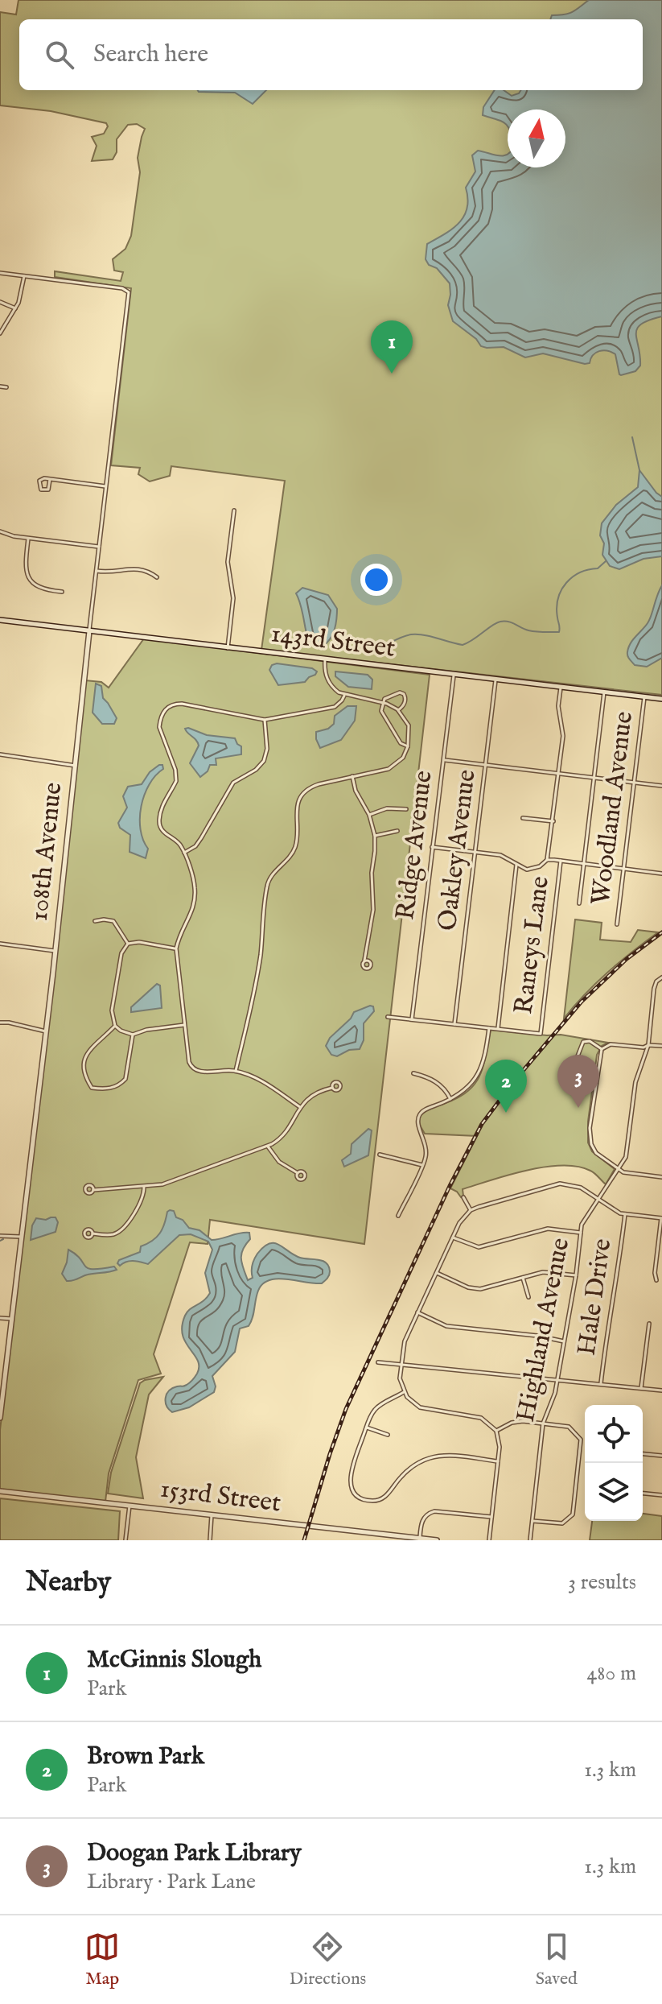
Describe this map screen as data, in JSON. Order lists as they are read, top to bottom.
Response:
{
  "streets": {
    "street": [
      "143rd Street",
      "Woodland Avenue",
      "Ridge Avenue",
      "Oakley Avenue",
      "108th Avenue",
      "Raneys Lane",
      "Hale Drive",
      "Highland Avenue",
      "153rd Street"
    ]
  },
  "crossings": [
    ["143rd Street", "Woodland Avenue"],
    ["143rd Street", "Ridge Avenue"],
    ["143rd Street", "Oakley Avenue"],
    ["143rd Street", "108th Avenue"],
    ["143rd Street", "Raneys Lane"]
  ],
  "north": "top",
  "page": {
    "search": "Search here",
    "pins": ["1", "3", "2"],
    "heading": ["Nearby", "3 results"],
    "list": [
      {
        "mark": "1",
        "name": "McGinnis Slough",
        "note": "Park",
        "value": "480 m"
      },
      {
        "mark": "2",
        "name": "Brown Park",
        "note": "Park",
        "value": "1.3 km"
      },
      {
        "mark": "3",
        "name": "Doogan Park Library",
        "note": "Library · Park Lane",
        "value": "1.3 km"
      }
    ],
    "nav": ["Map", "Directions", "Saved"]
  }
}
